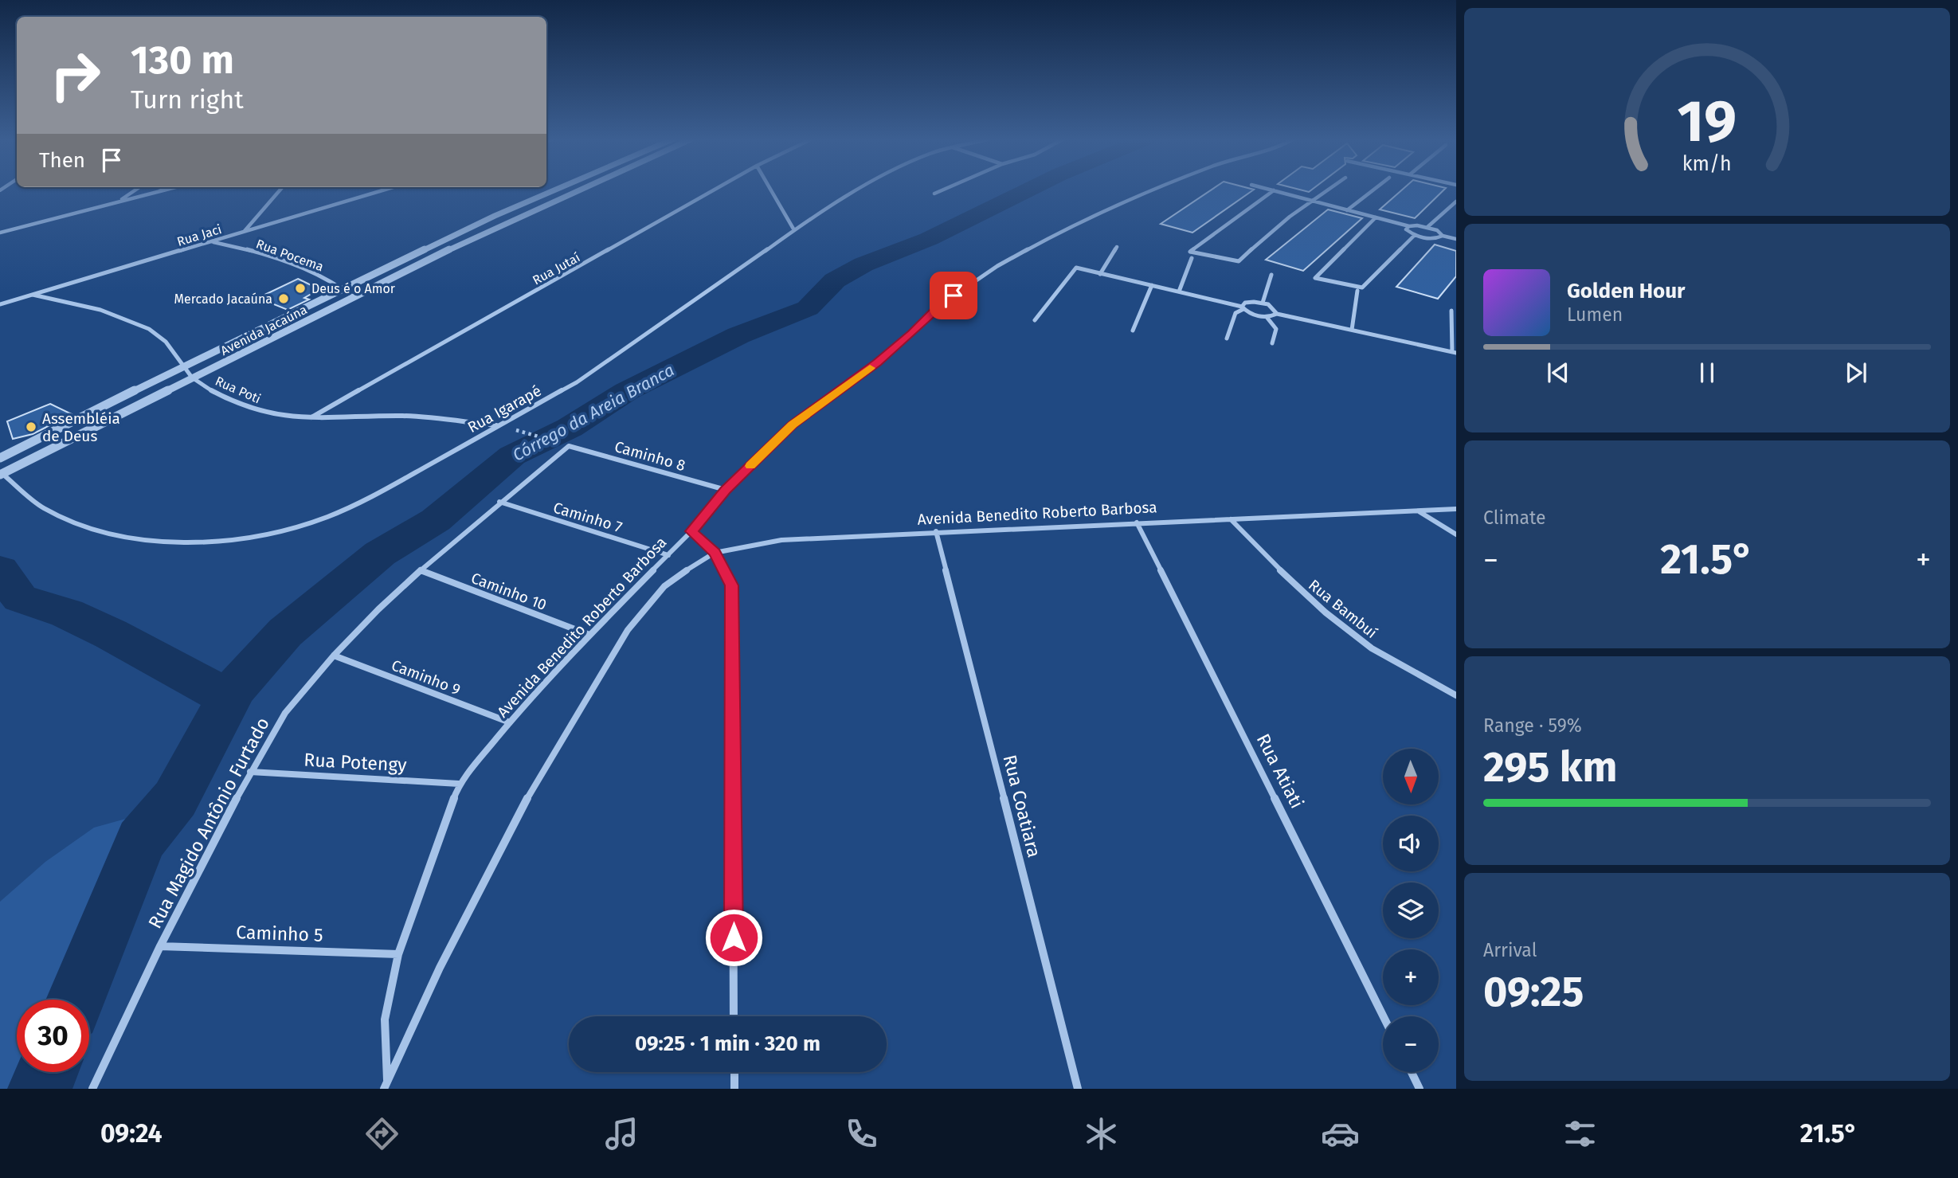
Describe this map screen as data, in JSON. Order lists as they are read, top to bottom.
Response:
{
  "streets": {
    "street": [
      "Rua Jaci",
      "Rua Pocema",
      "Rua Jutaí",
      "Avenida Jacaúna",
      "Rua Poti",
      "Rua Igarapé",
      "Caminho 8",
      "Avenida Benedito Roberto Barbosa",
      "Caminho 7",
      "Caminho 10",
      "Rua Bambuí",
      "Caminho 9",
      "Rua Potengy",
      "Rua Atiati",
      "Rua Coatiara",
      "Rua Magido Antônio Furtado",
      "Caminho 5"
    ]
  },
  "crossings": [
    ["Rua Jaci", "Rua Pocema"],
    ["Rua Jaci", "Rua Poti"],
    ["Rua Pocema", "Avenida Jacaúna"],
    ["Rua Jutaí", "Rua Poti"],
    ["Avenida Jacaúna", "Rua Poti"],
    ["Avenida Jacaúna", "Rua Igarapé"],
    ["Rua Poti", "Rua Igarapé"],
    ["Caminho 8", "Avenida Benedito Roberto Barbosa"],
    ["Caminho 8", "Rua Magido Antônio Furtado"],
    ["Avenida Benedito Roberto Barbosa", "Caminho 7"],
    ["Avenida Benedito Roberto Barbosa", "Caminho 10"],
    ["Avenida Benedito Roberto Barbosa", "Rua Bambuí"],
    ["Avenida Benedito Roberto Barbosa", "Caminho 9"],
    ["Avenida Benedito Roberto Barbosa", "Rua Potengy"],
    ["Avenida Benedito Roberto Barbosa", "Rua Atiati"],
    ["Avenida Benedito Roberto Barbosa", "Rua Coatiara"],
    ["Avenida Benedito Roberto Barbosa", "Caminho 5"],
    ["Caminho 7", "Rua Magido Antônio Furtado"],
    ["Caminho 10", "Rua Magido Antônio Furtado"],
    ["Caminho 9", "Rua Magido Antônio Furtado"],
    ["Rua Potengy", "Rua Magido Antônio Furtado"],
    ["Rua Magido Antônio Furtado", "Caminho 5"]
  ],
  "water": ["Córrego da Areia Branca"],
  "places": ["Deus é o Amor", "Mercado Jacaúna", "Assembléia de Deus"],
  "north": "bottom",
  "page": {
    "turn": ["130 m", "Turn right"],
    "then": "Then",
    "song": ["Golden Hour", "Lumen"],
    "tile": [
      "Climate",
      ["Range · 59%", "295 km"],
      ["Arrival", "09:25"]
    ],
    "heat": ["−", "21.5°", "+"],
    "map_buttons": ["+", "−"],
    "limit": "30",
    "trip": "09:25 · 1 min · 320 m",
    "tabs": ["09:24", "21.5°"],
    "gauge": ["19", "km/h"]
  }
}
